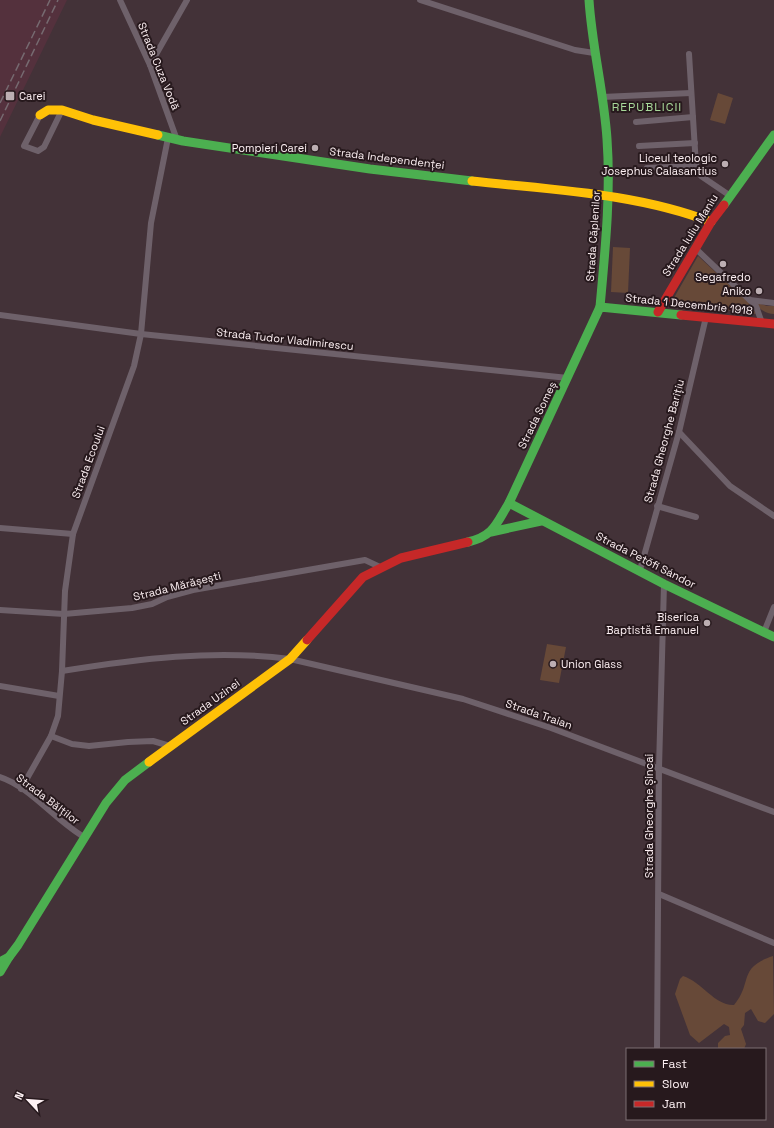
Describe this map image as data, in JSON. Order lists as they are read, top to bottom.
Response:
{
  "streets": {
    "main road": [
      "Strada Independenței",
      "Strada Iuliu Maniu",
      "Strada Căplenilor",
      "Strada 1 Decembrie 1918",
      "Strada Someș",
      "Strada Petőfi Sándor",
      "Strada Uzinei"
    ],
    "street": [
      "Strada Cuza Vodă",
      "Strada Tudor Vladimirescu",
      "Strada Gheorghe Barițiu",
      "Strada Ecoului",
      "Strada Mărășești",
      "Strada Traian",
      "Strada Bălților",
      "Strada Gheorghe Șincai"
    ]
  },
  "crossings": [
    ["Strada Cuza Vodă", "Strada Independenței"],
    ["Strada Cuza Vodă", "Strada Ecoului"],
    ["Strada Independenței", "Strada Iuliu Maniu"],
    ["Strada Independenței", "Strada Căplenilor"],
    ["Strada Independenței", "Strada Ecoului"],
    ["Strada Iuliu Maniu", "Strada 1 Decembrie 1918"],
    ["Strada Căplenilor", "Strada 1 Decembrie 1918"],
    ["Strada Căplenilor", "Strada Someș"],
    ["Strada 1 Decembrie 1918", "Strada Someș"],
    ["Strada 1 Decembrie 1918", "Strada Gheorghe Barițiu"],
    ["Strada Tudor Vladimirescu", "Strada Someș"],
    ["Strada Tudor Vladimirescu", "Strada Ecoului"],
    ["Strada Someș", "Strada Petőfi Sándor"],
    ["Strada Someș", "Strada Uzinei"],
    ["Strada Gheorghe Barițiu", "Strada Petőfi Sándor"],
    ["Strada Ecoului", "Strada Mărășești"],
    ["Strada Ecoului", "Strada Traian"],
    ["Strada Ecoului", "Strada Bălților"],
    ["Strada Petőfi Sándor", "Strada Uzinei"],
    ["Strada Petőfi Sándor", "Strada Gheorghe Șincai"],
    ["Strada Mărășești", "Strada Uzinei"],
    ["Strada Uzinei", "Strada Traian"],
    ["Strada Uzinei", "Strada Bălților"],
    ["Strada Traian", "Strada Gheorghe Șincai"]
  ],
  "districts": ["REPUBLICII"],
  "places": {
    "transit": ["Carei"],
    "other": [
      "Pompieri Carei",
      "Liceul teologic Josephus Calasantius",
      "Segafredo",
      "Aniko",
      "Biserica Baptistă Emanuel",
      "Union Glass"
    ]
  },
  "legend": ["Fast", "Slow", "Jam"],
  "north": "top left"
}
